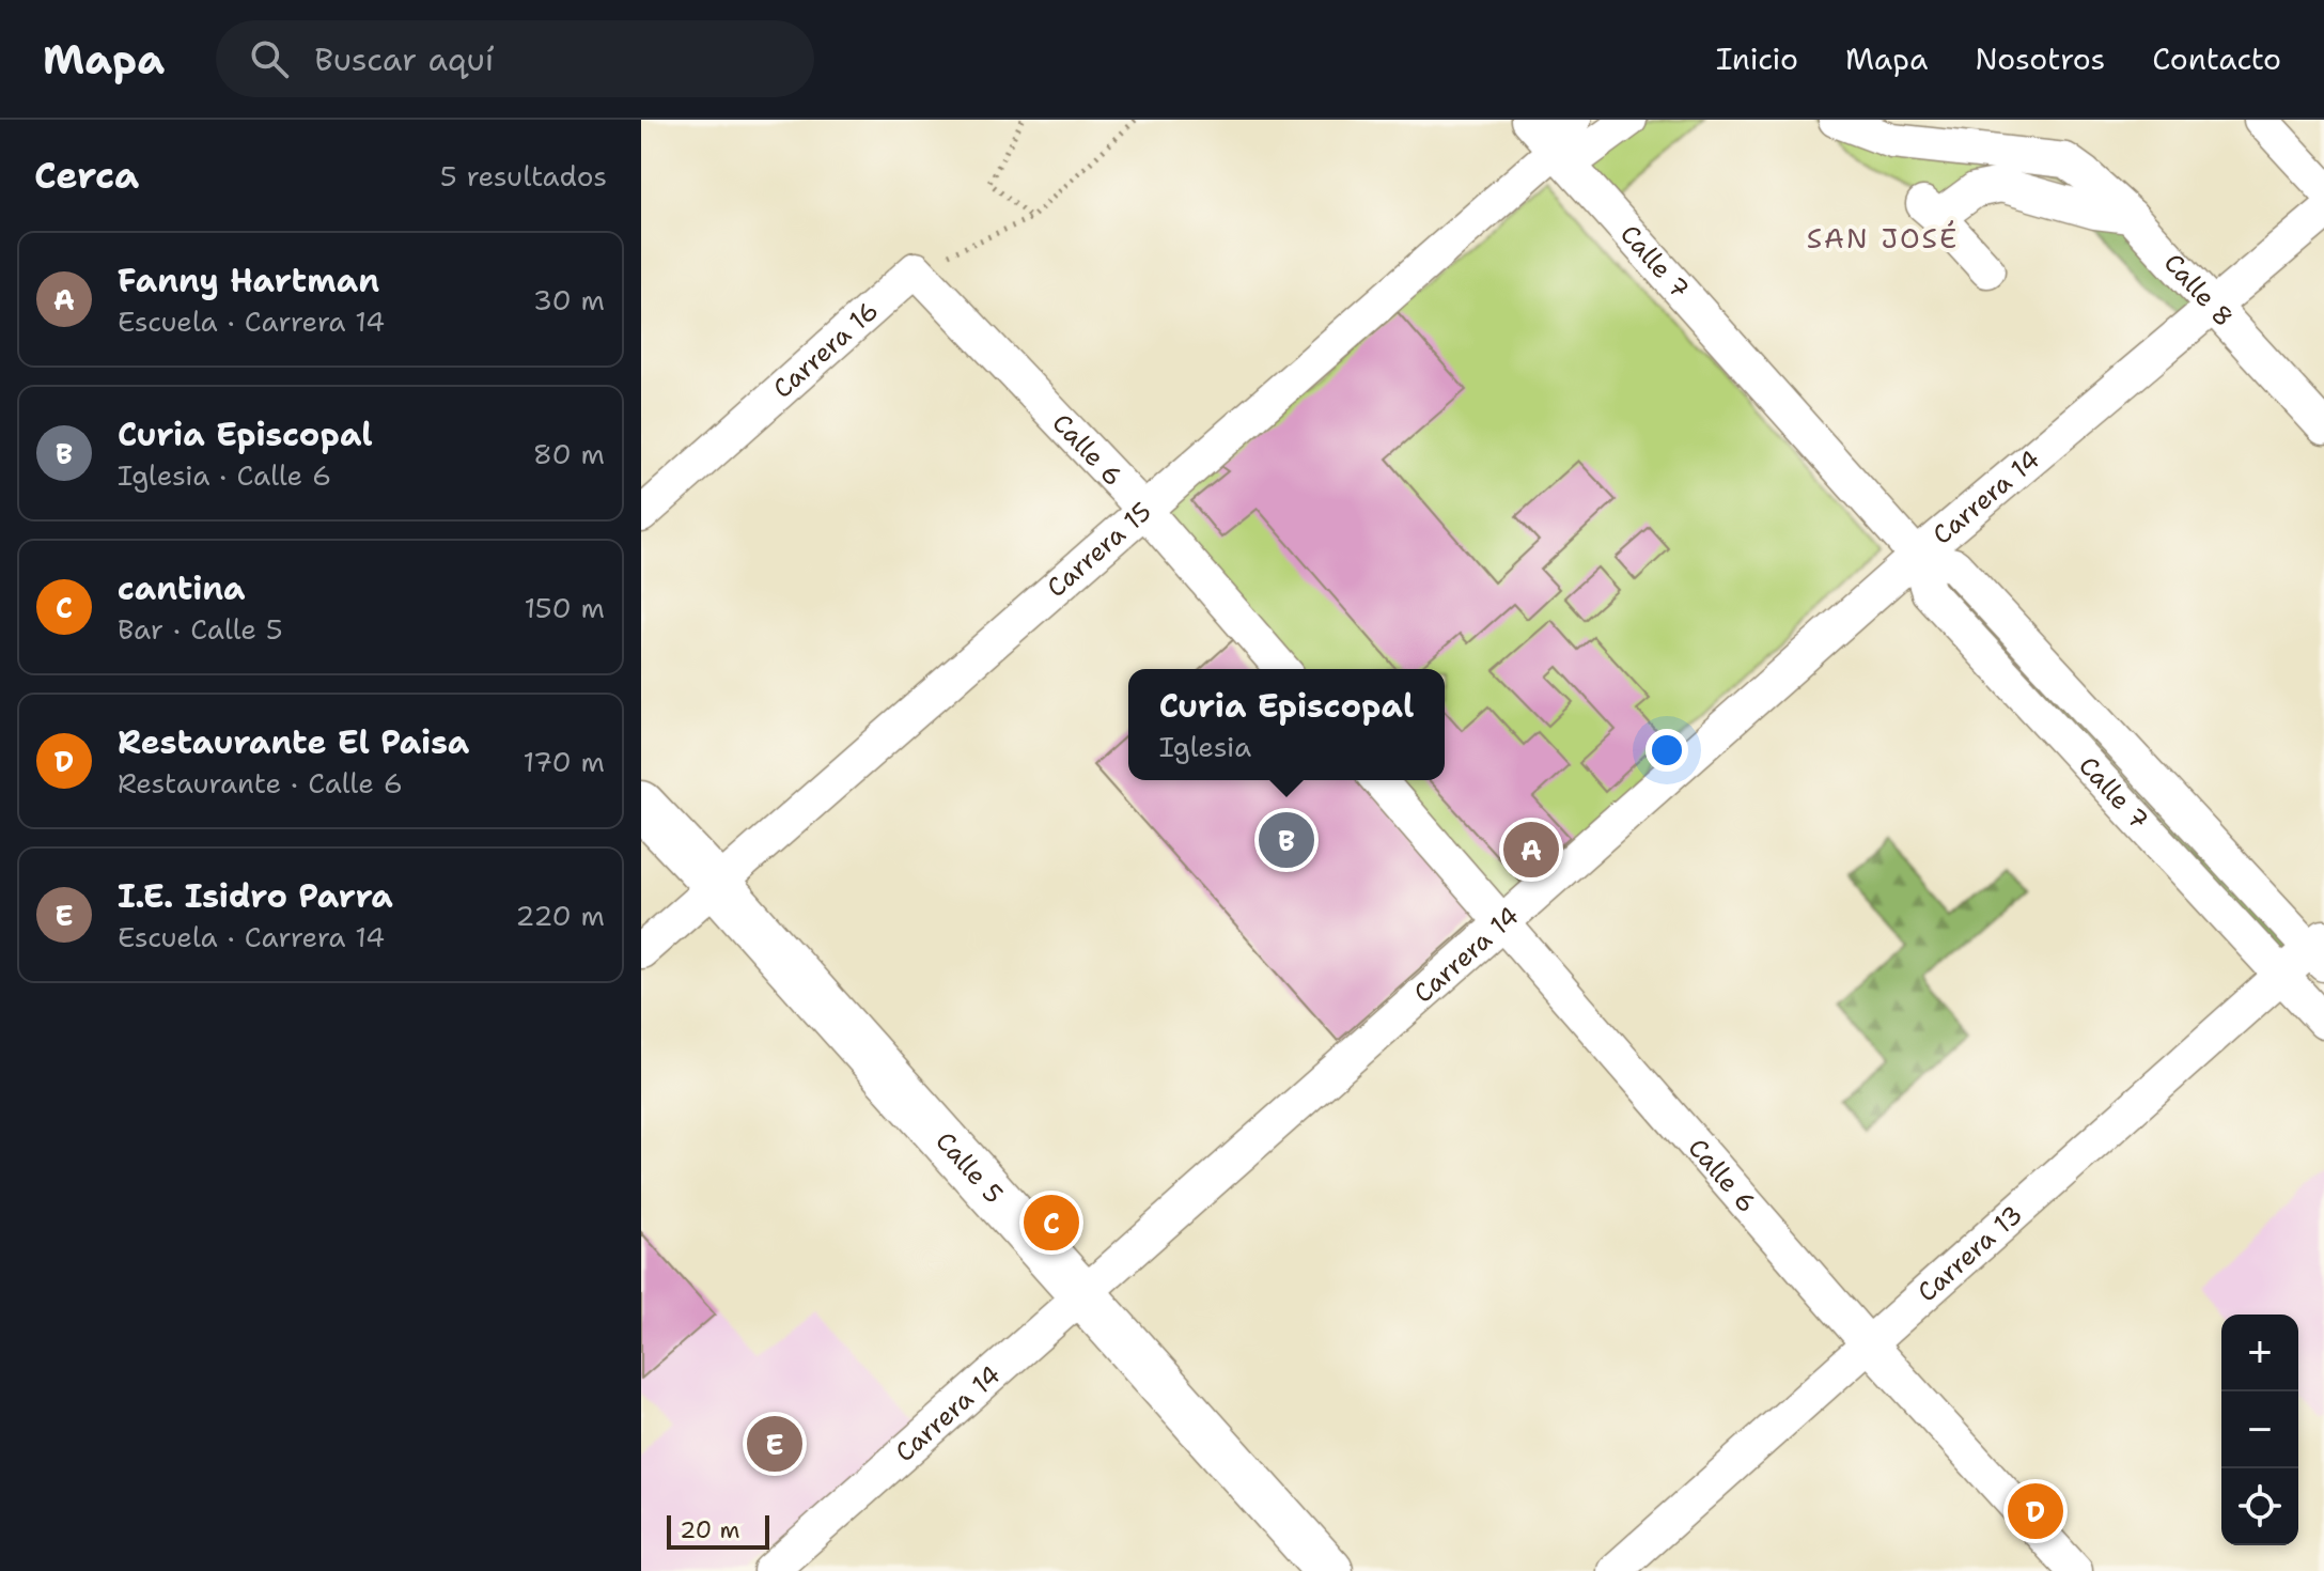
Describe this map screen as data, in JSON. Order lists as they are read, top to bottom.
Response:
{
  "streets": {
    "main road": ["Calle 5"],
    "street": [
      "Calle 7",
      "Calle 8",
      "Carrera 16",
      "Calle 6",
      "Carrera 14",
      "Carrera 15",
      "Carrera 13"
    ]
  },
  "crossings": [
    ["Calle 7", "Carrera 14"],
    ["Calle 7", "Carrera 15"],
    ["Calle 7", "Carrera 13"],
    ["Calle 8", "Carrera 14"],
    ["Carrera 16", "Calle 6"],
    ["Calle 6", "Carrera 14"],
    ["Calle 6", "Carrera 15"],
    ["Calle 6", "Carrera 13"],
    ["Carrera 14", "Calle 5"],
    ["Carrera 15", "Calle 5"]
  ],
  "districts": ["SAN JOSÉ"],
  "scale_bar": "20 m",
  "page": {
    "header": "Mapa",
    "search": "Buscar aquí",
    "nav": [
      "Inicio",
      "Mapa",
      "Nosotros",
      "Contacto"
    ],
    "heading": ["Cerca", "5 resultados"],
    "list": [
      {
        "mark": "A",
        "name": "Fanny Hartman",
        "note": "Escuela · Carrera 14",
        "value": "30 m"
      },
      {
        "mark": "B",
        "name": "Curia Episcopal",
        "note": "Iglesia · Calle 6",
        "value": "80 m"
      },
      {
        "mark": "C",
        "name": "cantina",
        "note": "Bar · Calle 5",
        "value": "150 m"
      },
      {
        "mark": "D",
        "name": "Restaurante El Paisa",
        "note": "Restaurante · Calle 6",
        "value": "170 m"
      },
      {
        "mark": "E",
        "name": "I.E. Isidro Parra",
        "note": "Escuela · Carrera 14",
        "value": "220 m"
      }
    ],
    "popup": ["Curia Episcopal", "Iglesia"],
    "pins": [
      "B",
      "A",
      "C",
      "E",
      "D"
    ],
    "map_buttons": ["+", "−"],
    "scale": "20 m"
  }
}
